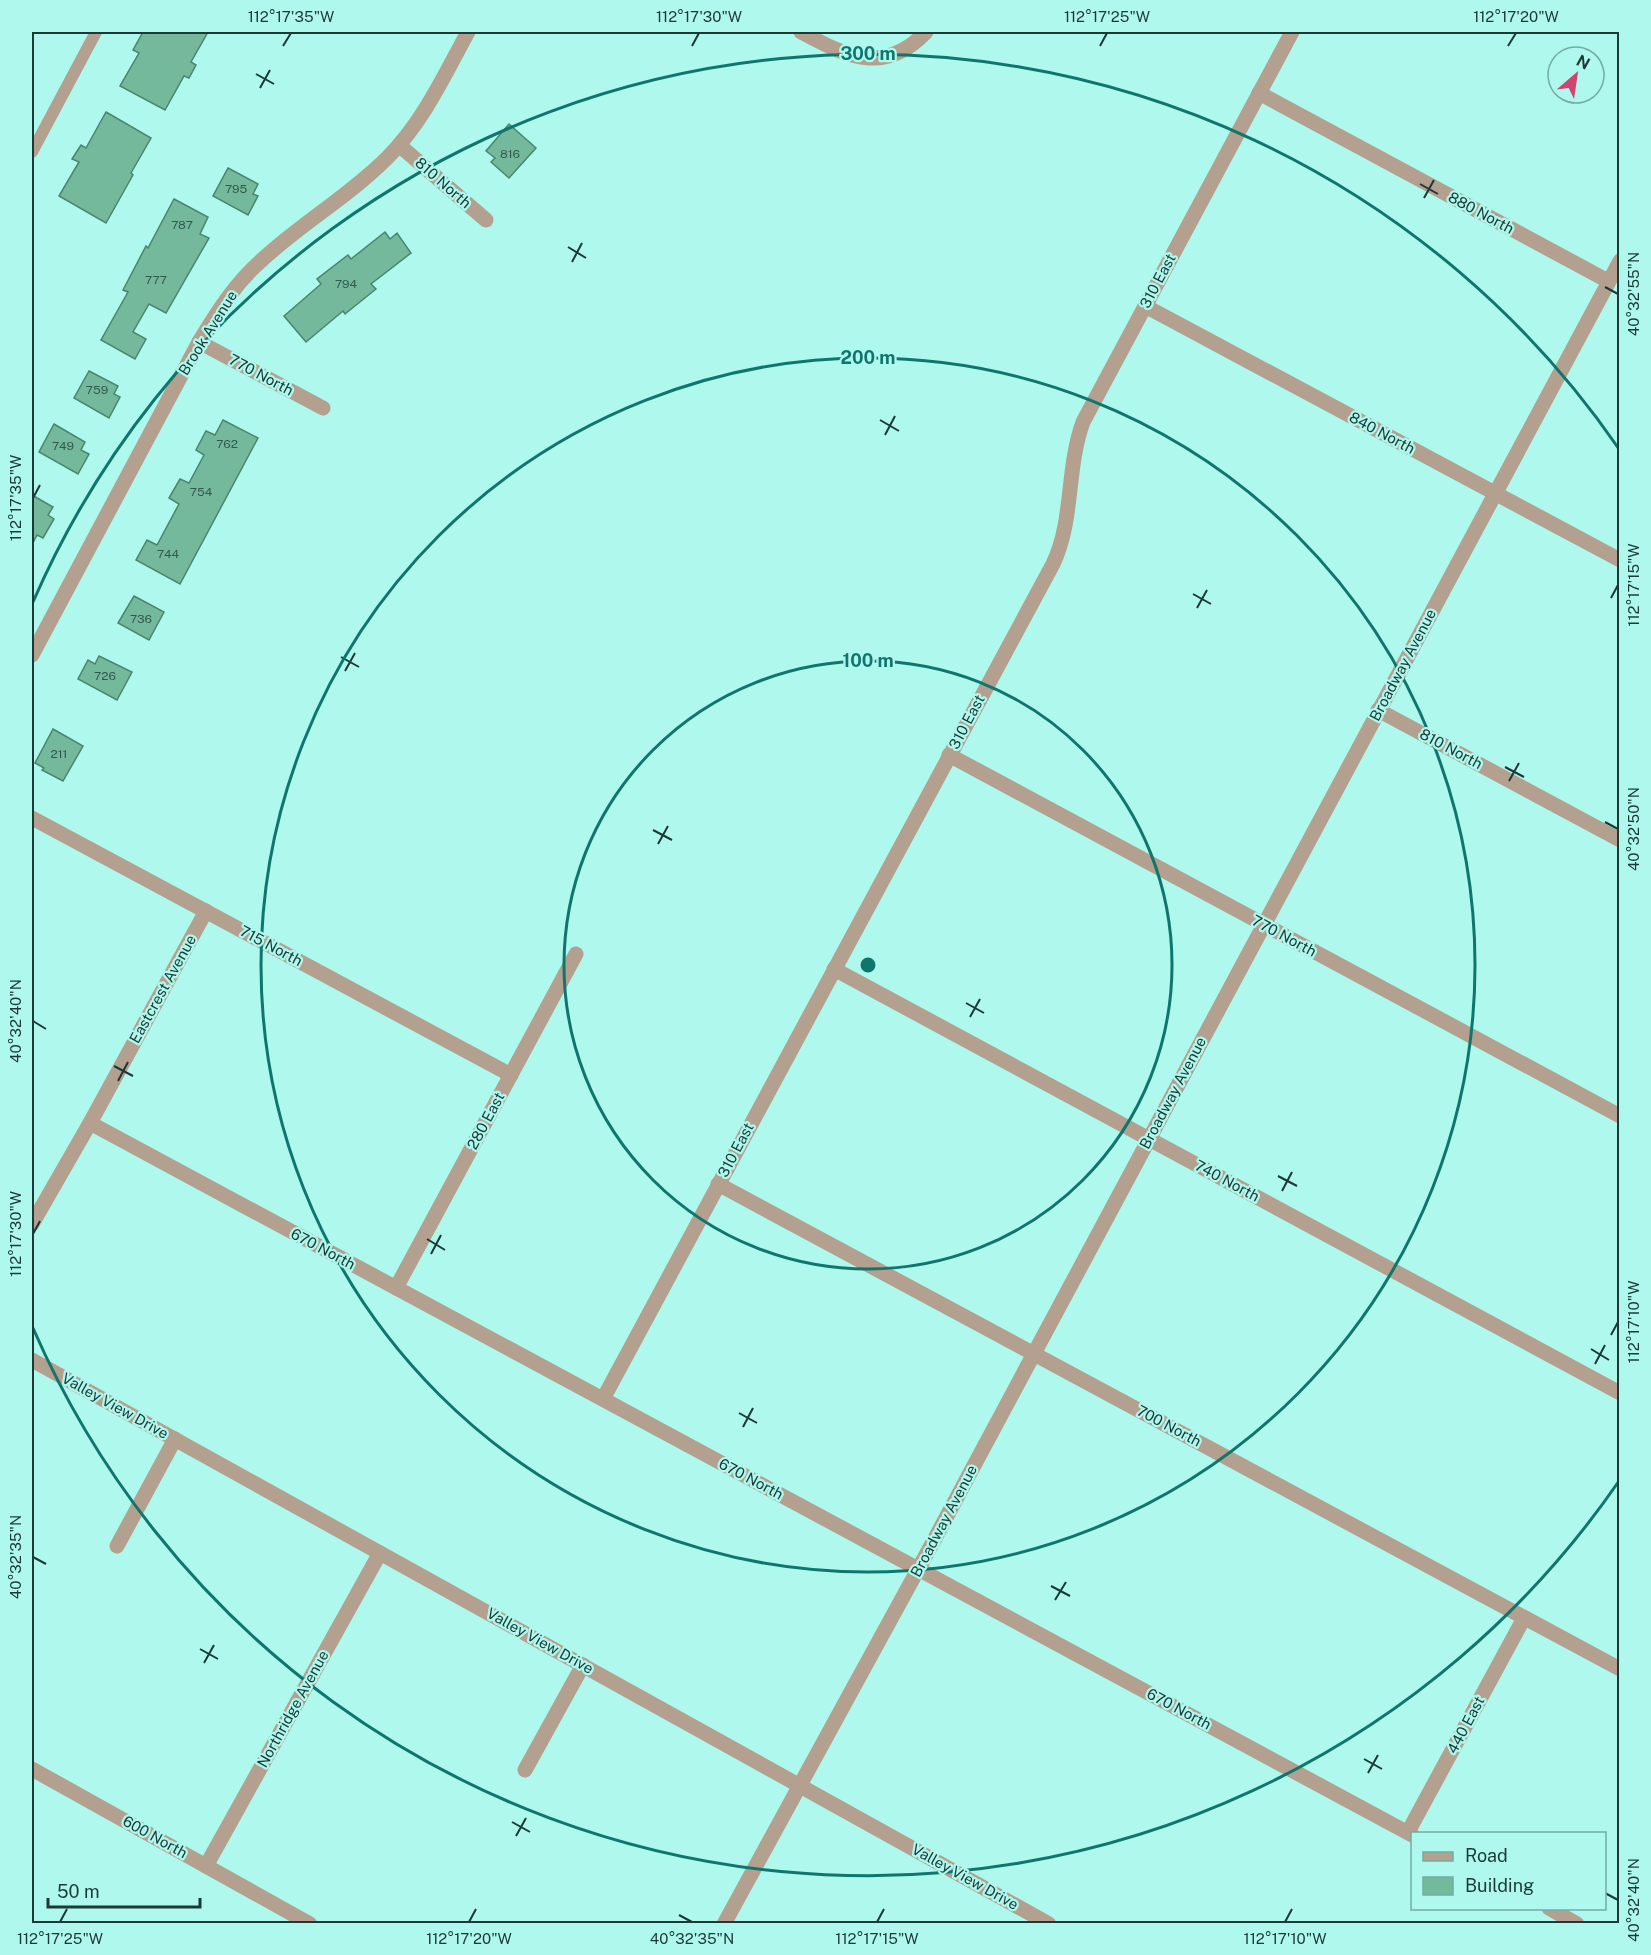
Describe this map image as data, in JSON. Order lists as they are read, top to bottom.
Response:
{
  "streets": {
    "street": [
      "810 North",
      "880 North",
      "310 East",
      "Brook Avenue",
      "770 North",
      "840 North",
      "Broadway Avenue",
      "715 North",
      "Eastcrest Avenue",
      "280 East",
      "740 North",
      "670 North",
      "Valley View Drive",
      "700 North",
      "Northridge Avenue",
      "440 East",
      "600 North"
    ]
  },
  "crossings": [
    ["810 North", "Brook Avenue"],
    ["810 North", "Broadway Avenue"],
    ["880 North", "310 East"],
    ["880 North", "Broadway Avenue"],
    ["310 East", "770 North"],
    ["310 East", "840 North"],
    ["310 East", "740 North"],
    ["310 East", "670 North"],
    ["310 East", "700 North"],
    ["Brook Avenue", "770 North"],
    ["770 North", "Broadway Avenue"],
    ["840 North", "Broadway Avenue"],
    ["Broadway Avenue", "740 North"],
    ["Broadway Avenue", "670 North"],
    ["Broadway Avenue", "Valley View Drive"],
    ["Broadway Avenue", "700 North"],
    ["715 North", "Eastcrest Avenue"],
    ["715 North", "280 East"],
    ["Eastcrest Avenue", "670 North"],
    ["280 East", "670 North"],
    ["Valley View Drive", "Northridge Avenue"],
    ["700 North", "440 East"],
    ["Northridge Avenue", "600 North"]
  ],
  "house_numbers": [
    "816",
    "795",
    "787",
    "777",
    "794",
    "759",
    "762",
    "749",
    "754",
    "744",
    "736",
    "726",
    "211"
  ],
  "legend": ["Road", "Building"],
  "scale_bar": "50 m",
  "north": "top right",
  "coordinates": [
    "112°17'35\"W",
    "112°17'30\"W",
    "112°17'25\"W",
    "112°17'20\"W",
    "40°32'55\"N",
    "112°17'15\"W",
    "40°32'50\"N",
    "40°32'40\"N",
    "112°17'10\"W",
    "40°32'35\"N"
  ],
  "rings": ["300 m", "200 m", "100 m"]
}
